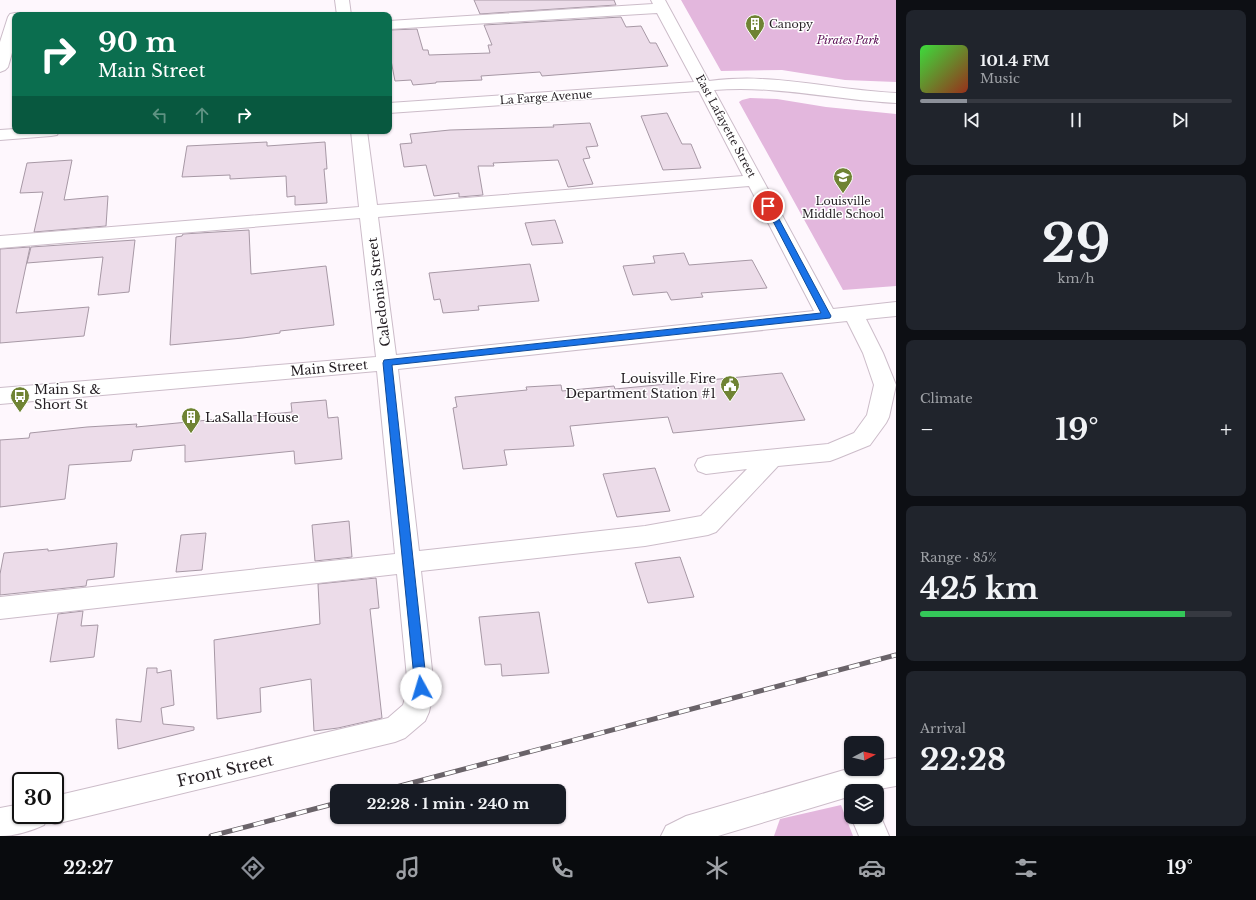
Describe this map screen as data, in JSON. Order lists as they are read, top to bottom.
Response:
{
  "streets": {
    "street": [
      "La Farge Avenue",
      "East Lafayette Street",
      "Caledonia Street",
      "Main Street",
      "Front Street"
    ]
  },
  "crossings": [
    ["La Farge Avenue", "East Lafayette Street"],
    ["East Lafayette Street", "Main Street"],
    ["Caledonia Street", "Main Street"],
    ["Caledonia Street", "Front Street"]
  ],
  "parks": ["Pirates Park"],
  "places": {
    "building": ["Canopy", "LaSalla House"],
    "school or university": ["Louisville Middle School"],
    "public building": ["Louisville Fire Department Station #1"],
    "bus stop": ["Main St & Short St"]
  },
  "north": "right",
  "page": {
    "turn": ["90 m", "Main Street"],
    "song": ["101.4 FM", "Music"],
    "tile": [
      ["29", "km/h"],
      "Climate",
      ["Range · 85%", "425 km"],
      ["Arrival", "22:28"]
    ],
    "heat": ["−", "19°", "+"],
    "limit": "30",
    "trip": "22:28 · 1 min · 240 m",
    "tabs": ["22:27", "19°"]
  }
}
